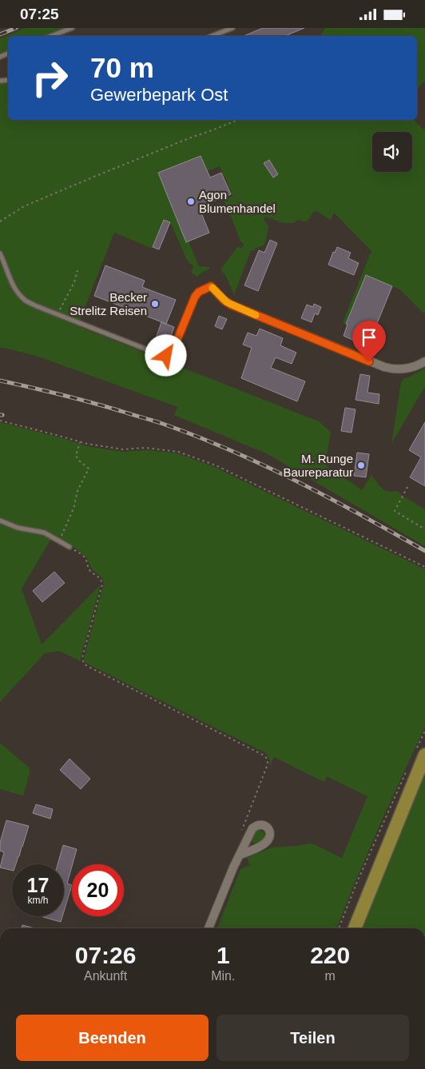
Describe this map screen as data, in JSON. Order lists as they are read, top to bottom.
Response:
{
  "places": ["Agon Blumenhandel", "Becker Strelitz Reisen", "M. Runge Baureparatur"],
  "page": {
    "status": "07:25",
    "turn": ["70 m", "Gewerbepark Ost"],
    "speed": "17 km/h",
    "limit": "20",
    "eta": [
      "07:26",
      "Ankunft",
      "1",
      "Min.",
      "220",
      "m"
    ],
    "buttons": ["Beenden", "Teilen"]
  }
}
